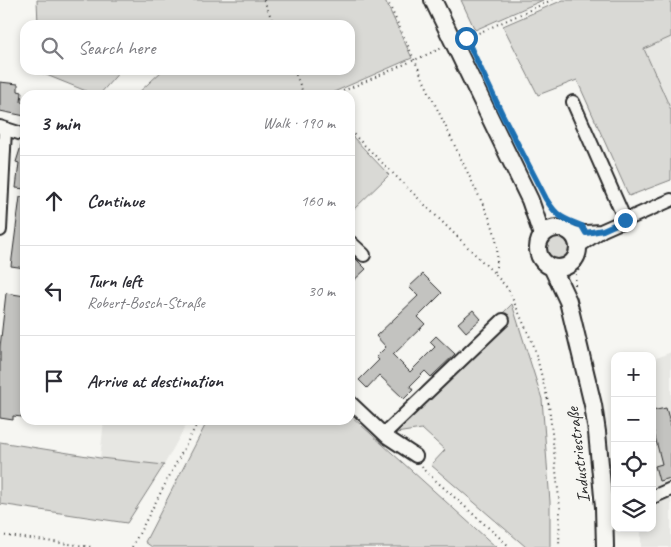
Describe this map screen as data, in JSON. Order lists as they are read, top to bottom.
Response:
{
  "streets": {
    "main road": ["Industriestraße"]
  },
  "page": {
    "search": "Search here",
    "heading": ["3 min", "Walk · 190 m"],
    "list": [
      ["Continue", "160 m"],
      ["Turn left", "Robert-Bosch-Straße", "30 m"],
      "Arrive at destination"
    ],
    "map_buttons": ["+", "−"]
  }
}
